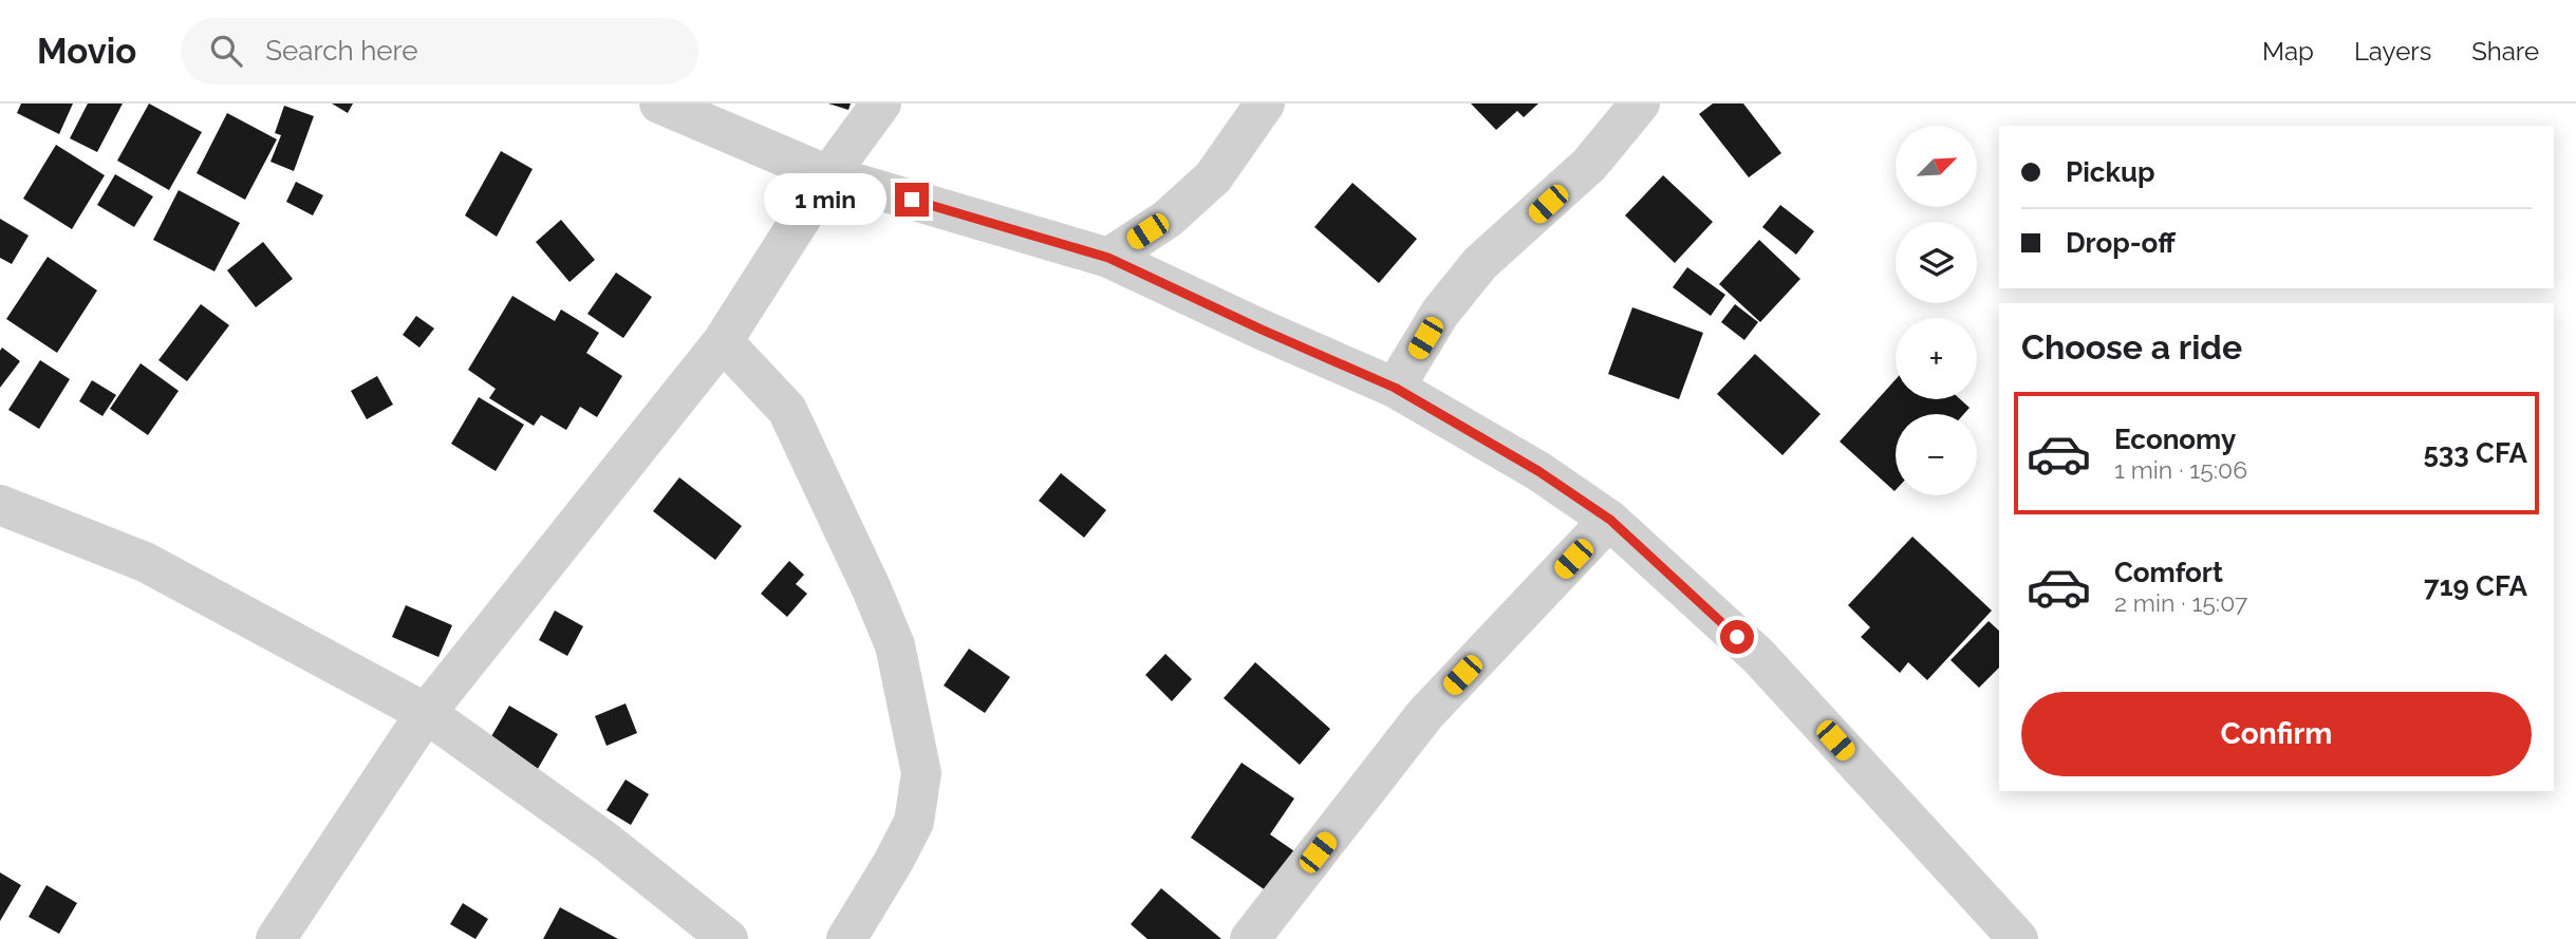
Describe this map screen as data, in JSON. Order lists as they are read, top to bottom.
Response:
{
  "north": "top right",
  "page": {
    "header": "Movio",
    "search": "Search here",
    "nav": ["Map", "Layers", "Share"],
    "map_buttons": ["+", "−"],
    "banner": ["Pickup", "Drop-off"],
    "bubble": "1 min",
    "heading": "Choose a ride",
    "list": [
      {
        "name": "Economy",
        "note": "1 min · 15:06",
        "value": "533 CFA"
      },
      {
        "name": "Comfort",
        "note": "2 min · 15:07",
        "value": "719 CFA"
      }
    ],
    "buttons": "Confirm"
  }
}
